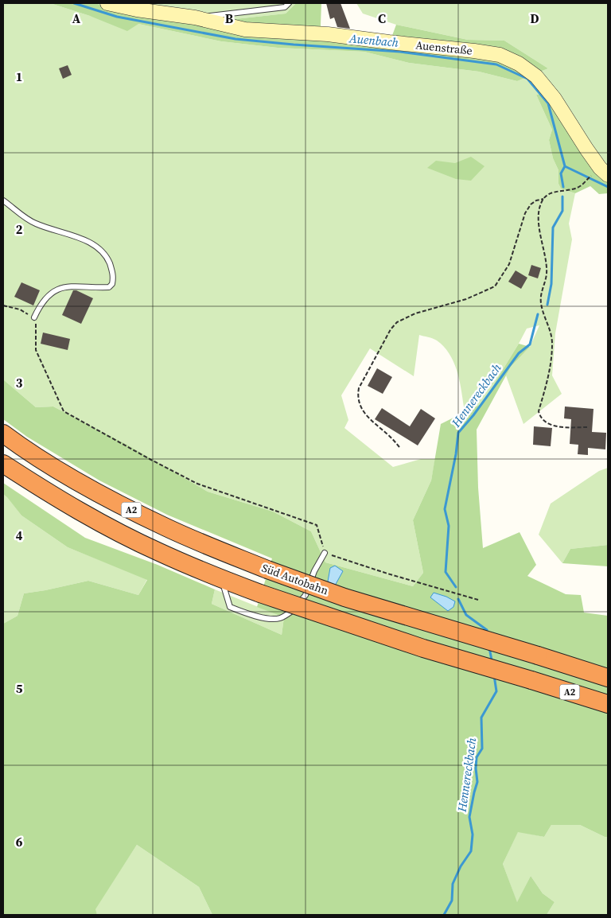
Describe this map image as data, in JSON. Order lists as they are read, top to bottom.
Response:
{
  "streets": {
    "highway": ["A2", "Süd Autobahn"],
    "street": ["Auenstraße"]
  },
  "water": ["Auenbach", "Hennereckbach"],
  "grid": {
    "columns": [
      "A",
      "B",
      "C",
      "D"
    ],
    "rows": [
      "1",
      "2",
      "3",
      "4",
      "5",
      "6"
    ]
  }
}
